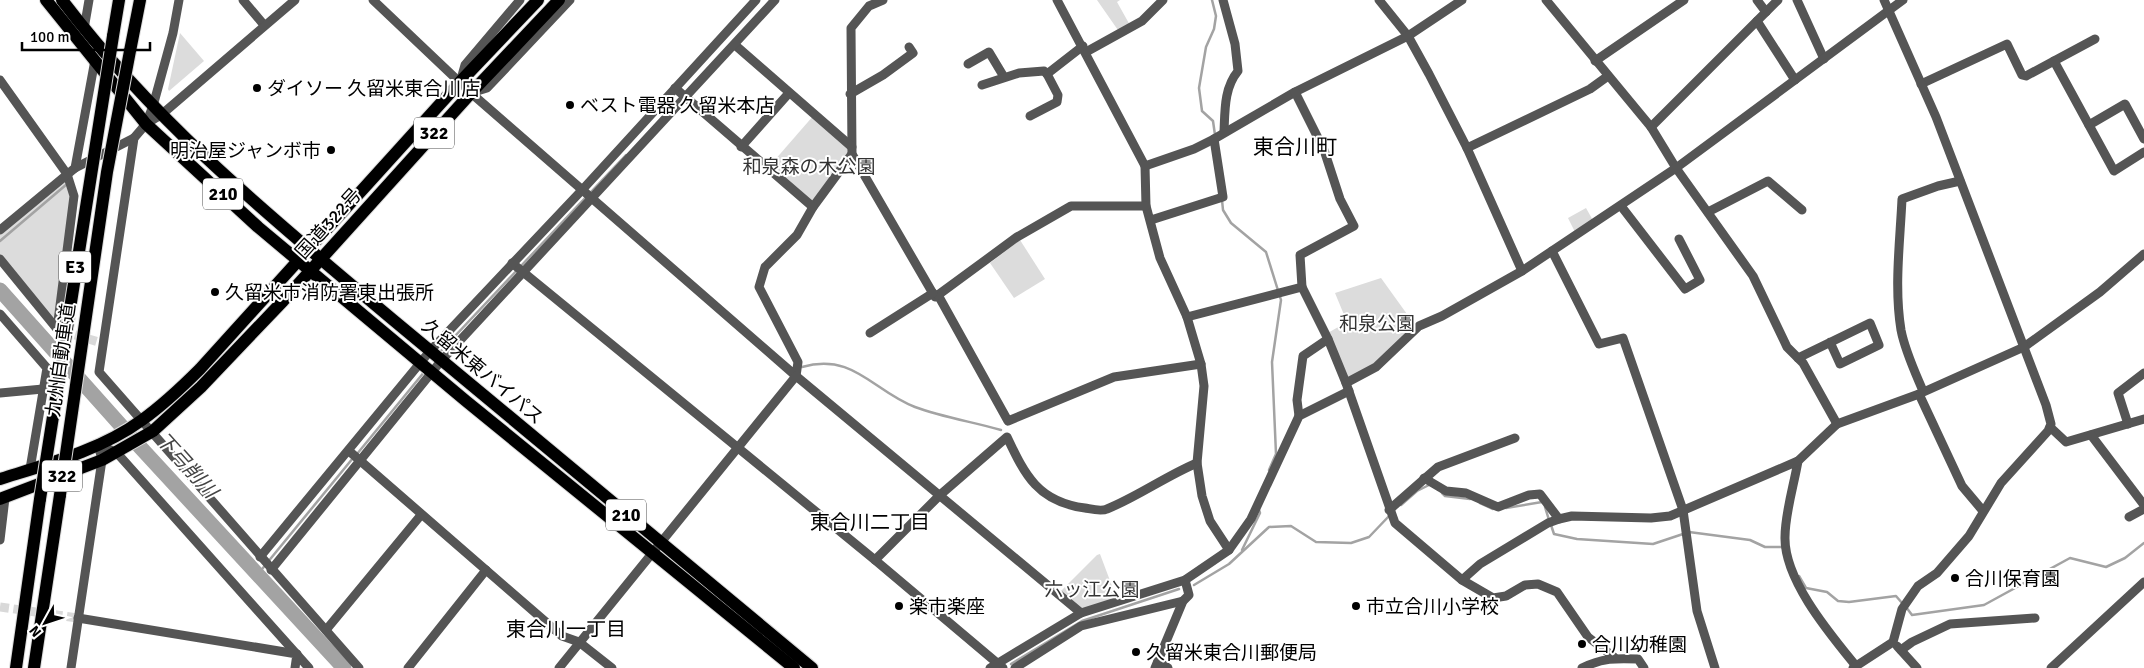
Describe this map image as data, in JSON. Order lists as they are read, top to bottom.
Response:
{
  "streets": {
    "highway": [
      "322",
      "210",
      "国道322号",
      "E3",
      "九州自動車道",
      "久留米東バイパス"
    ]
  },
  "crossings": [
    ["国道322号", "久留米東バイパス"]
  ],
  "districts": ["東合川町", "東合川二丁目", "東合川一丁目"],
  "water": ["下弓削川"],
  "parks": ["和泉森の木公園", "和泉公園", "六ッ江公園"],
  "places": [
    "ダイソー 久留米東合川店",
    "ベスト電器 久留米本店",
    "明治屋ジャンボ市",
    "久留米市消防署東出張所",
    "合川保育園",
    "楽市楽座",
    "市立合川小学校",
    "合川幼稚園",
    "久留米東合川郵便局"
  ],
  "scale_bar": "100 m",
  "north": "bottom left"
}
